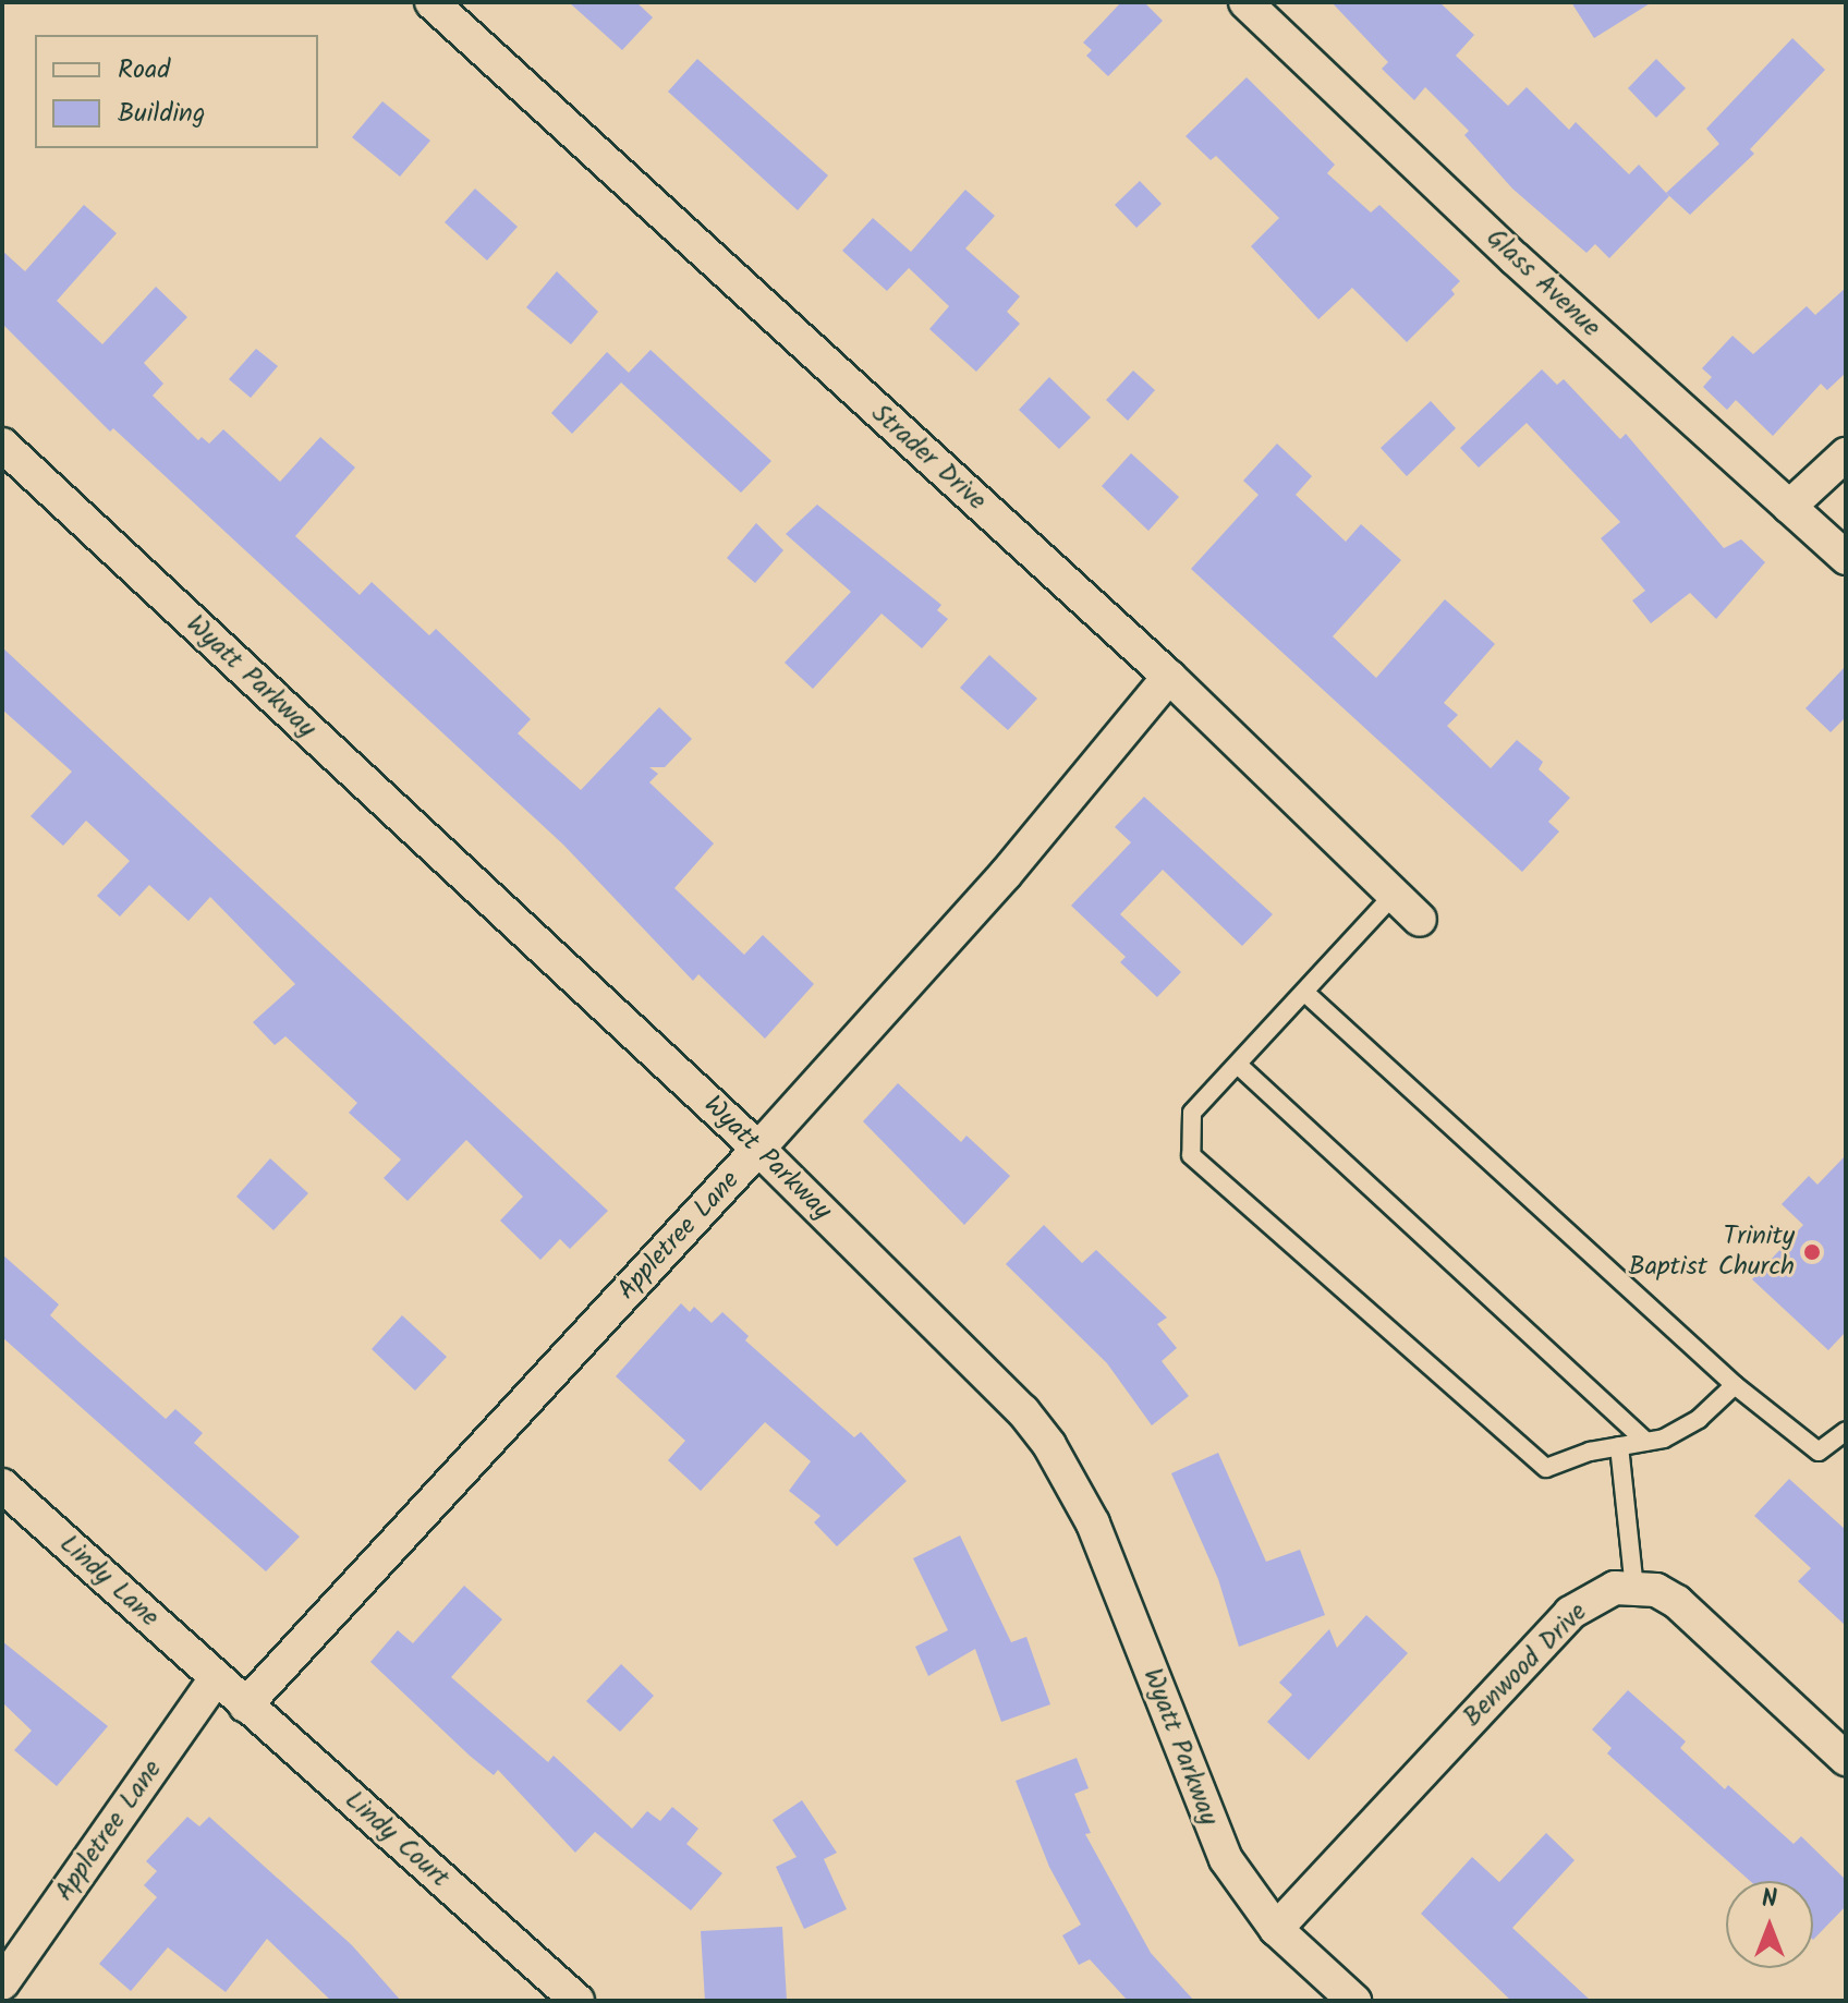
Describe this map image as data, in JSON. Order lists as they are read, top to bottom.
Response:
{
  "streets": {
    "street": [
      "Glass Avenue",
      "Strader Drive",
      "Wyatt Parkway",
      "Appletree Lane",
      "Lindy Lane",
      "Benwood Drive",
      "Lindy Court"
    ]
  },
  "crossings": [
    ["Strader Drive", "Appletree Lane"],
    ["Wyatt Parkway", "Appletree Lane"],
    ["Wyatt Parkway", "Benwood Drive"],
    ["Appletree Lane", "Lindy Lane"],
    ["Appletree Lane", "Lindy Court"],
    ["Lindy Lane", "Lindy Court"]
  ],
  "places": ["Trinity Baptist Church"],
  "legend": ["Road", "Building"],
  "north": "top"
}
